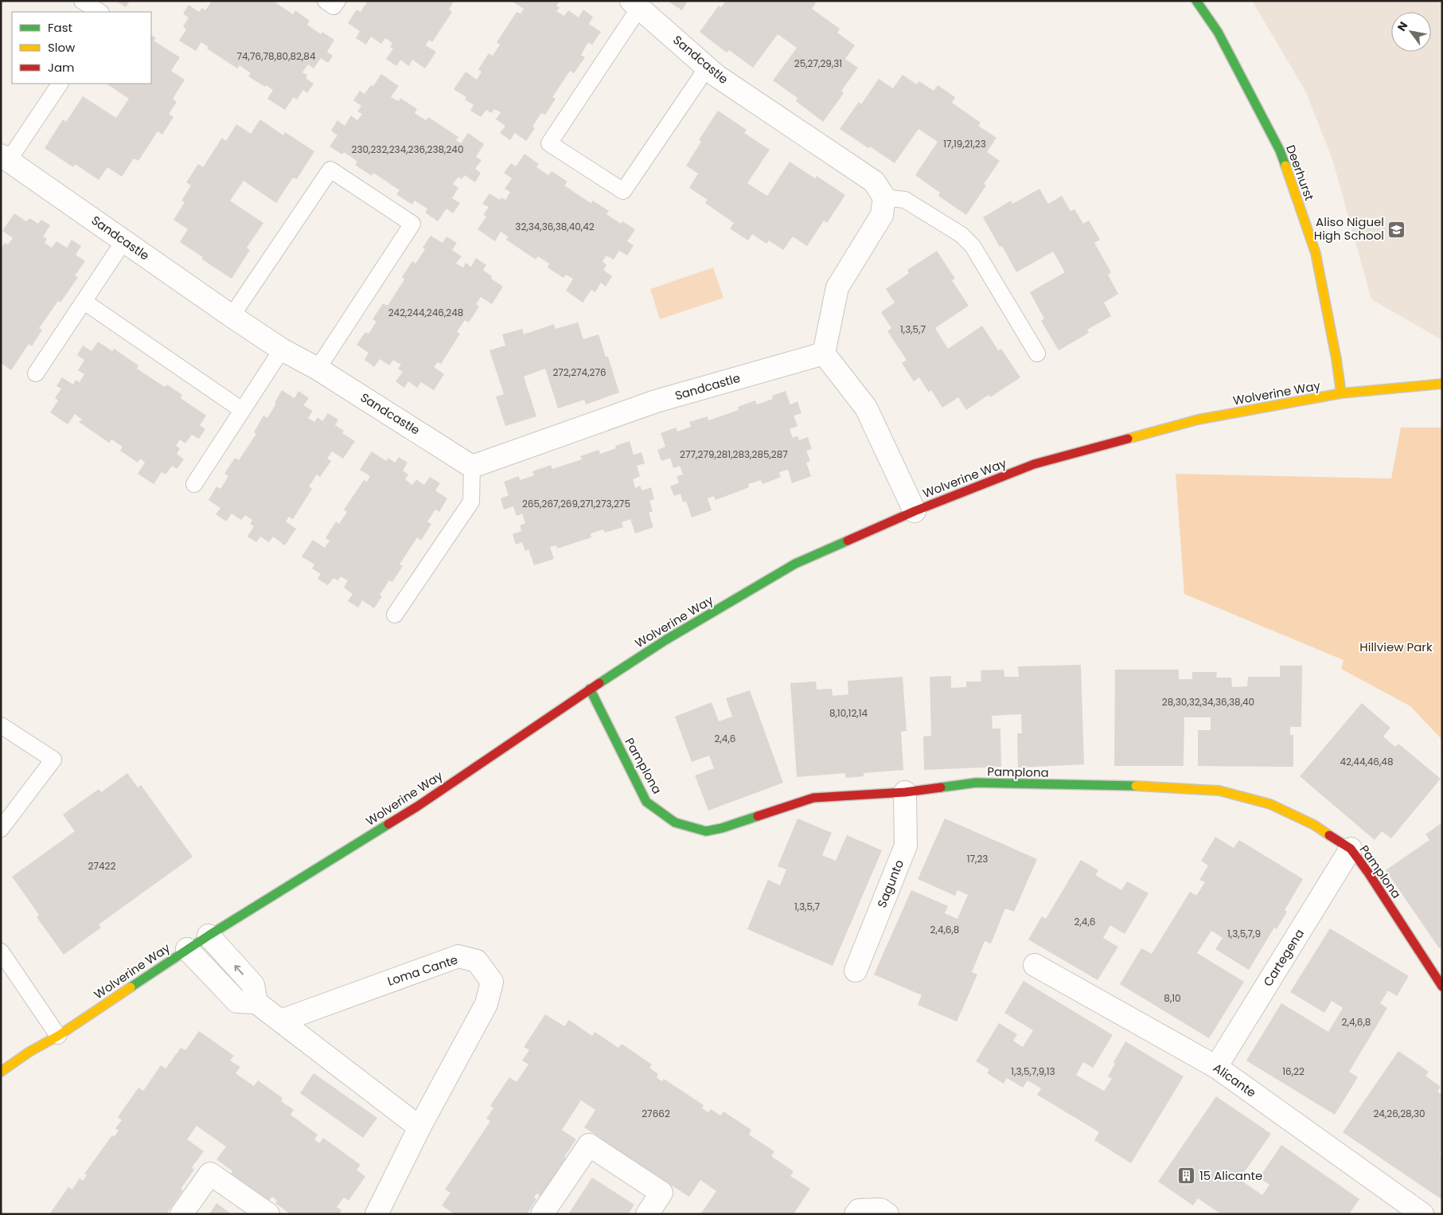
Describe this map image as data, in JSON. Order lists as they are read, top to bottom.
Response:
{
  "streets": {
    "street": [
      "Sandcastle",
      "Deerhurst",
      "Wolverine Way",
      "Pamplona",
      "Sagunto",
      "Cartegena",
      "Loma Cante",
      "Alicante"
    ]
  },
  "crossings": [
    ["Deerhurst", "Wolverine Way"],
    ["Wolverine Way", "Pamplona"],
    ["Pamplona", "Sagunto"],
    ["Pamplona", "Cartegena"],
    ["Cartegena", "Alicante"]
  ],
  "parks": ["Hillview Park"],
  "places": {
    "school or university": ["Aliso Niguel High School"],
    "building": ["15 Alicante"]
  },
  "house_numbers": [
    "74,76,78,80,82,84",
    "25,27,29,31",
    "17,19,21,23",
    "230,232,234,236,238,240",
    "32,34,36,38,40,42",
    "242,244,246,248",
    "1,3,5,7",
    "272,274,276",
    "277,279,281,283,285,287",
    "265,267,269,271,273,275",
    "28,30,32,34,36,38,40",
    "8,10,12,14",
    "2,4,6",
    "42,44,46,48",
    "17,23",
    "27422",
    "1,3,5,7",
    "2,4,6",
    "2,4,6,8",
    "1,3,5,7,9",
    "8,10",
    "2,4,6,8",
    "1,3,5,7,9,13",
    "16,22",
    "27662",
    "24,26,28,30"
  ],
  "legend": ["Fast", "Slow", "Jam"],
  "north": "top left"
}
